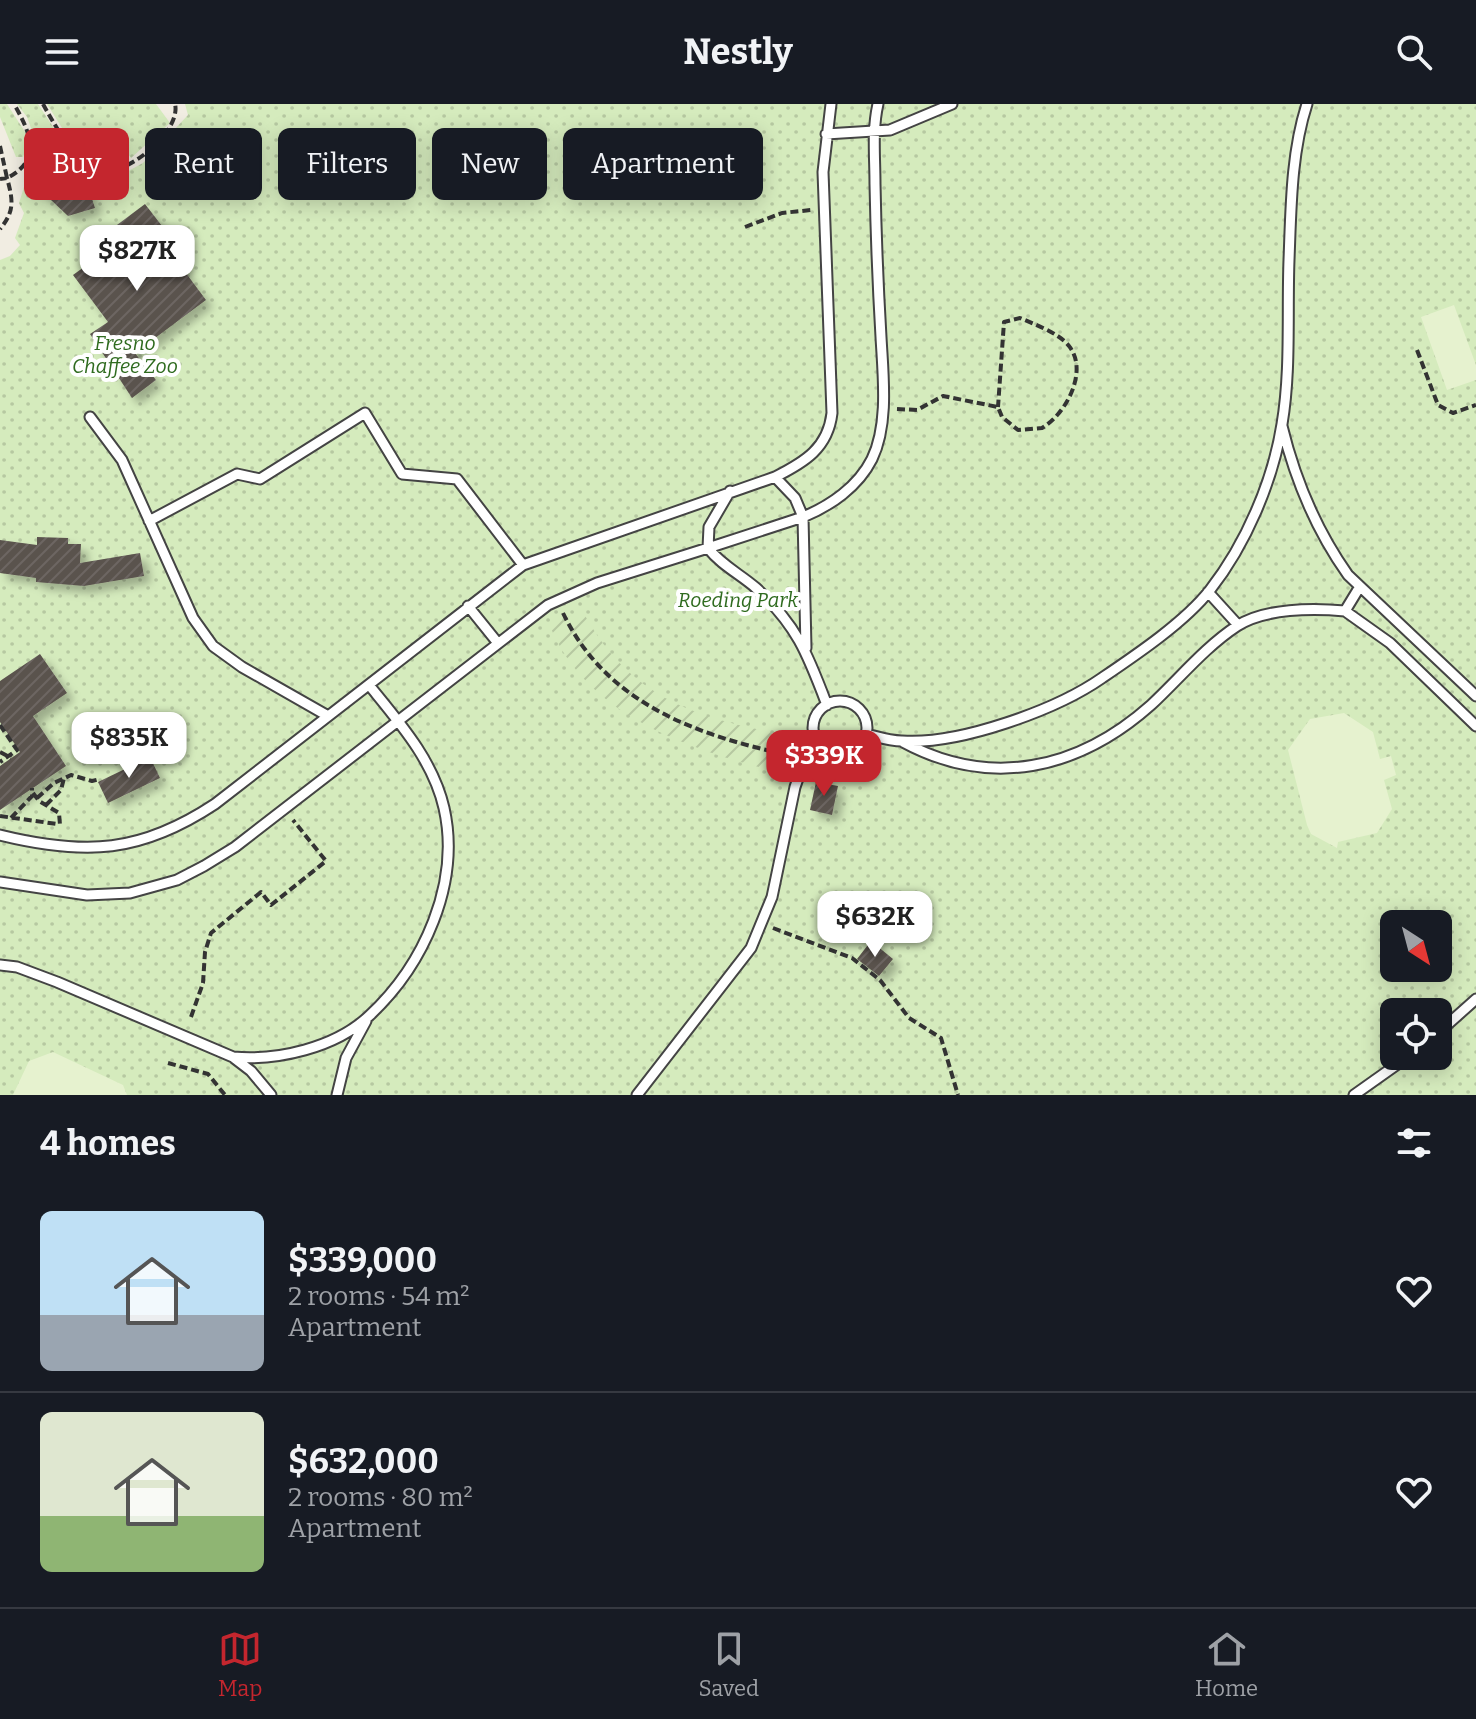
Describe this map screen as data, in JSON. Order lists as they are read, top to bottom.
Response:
{
  "parks": ["Fresno Chaffee Zoo", "Roeding Park"],
  "north": "bottom right",
  "page": {
    "header": "Nestly",
    "chip": [
      "Buy",
      "Rent",
      "Filters",
      "New",
      "Apartment"
    ],
    "price": [
      "$827K",
      "$835K",
      "$339K",
      "$632K"
    ],
    "heading": "4 homes",
    "list": [
      {
        "name": "$339,000",
        "note": "2 rooms · 54 m² · Apartment"
      },
      {
        "name": "$632,000",
        "note": "2 rooms · 80 m² · Apartment"
      }
    ],
    "tabs": ["Map", "Saved", "Home"]
  }
}
